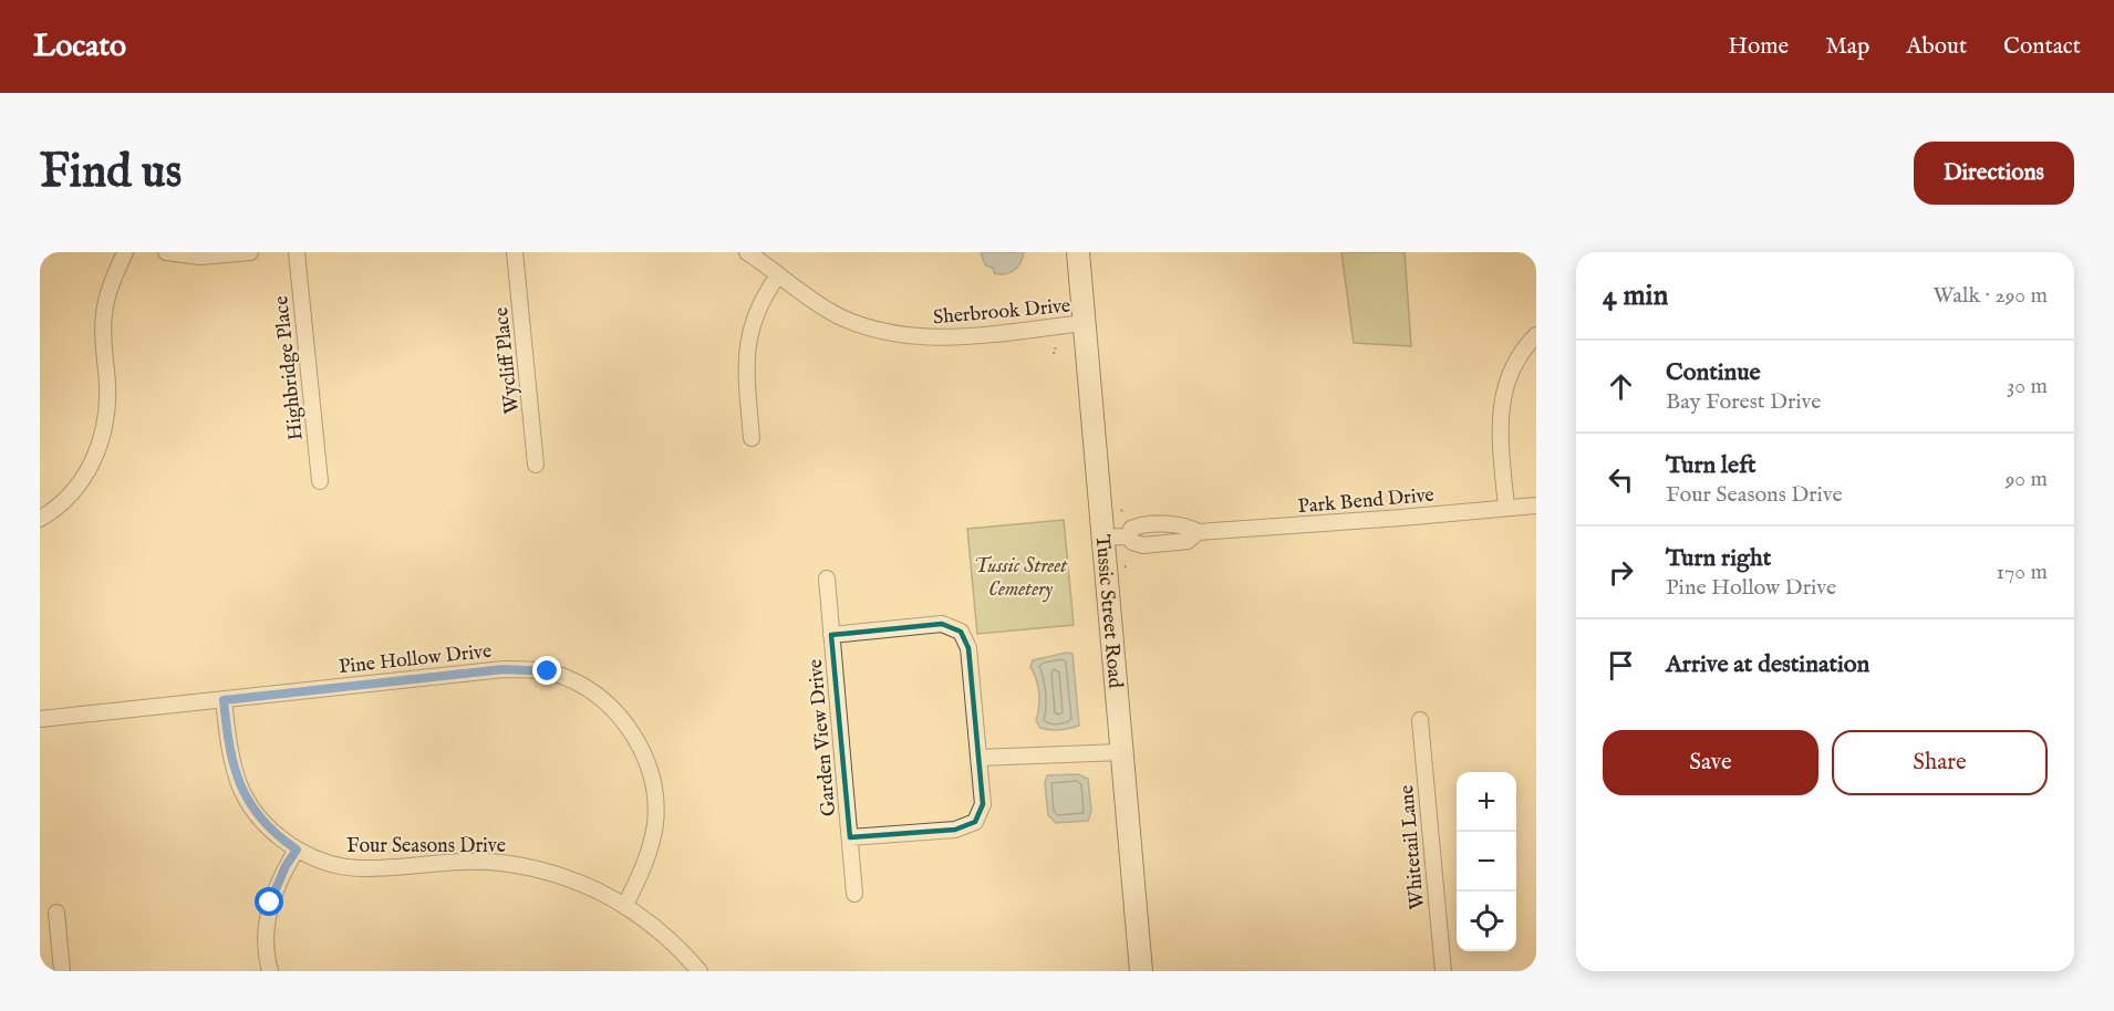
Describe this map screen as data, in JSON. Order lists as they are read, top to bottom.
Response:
{
  "streets": {
    "main road": ["Tussic Street Road"],
    "street": [
      "Sherbrook Drive",
      "Wycliff Place",
      "Highbridge Place",
      "Park Bend Drive",
      "Pine Hollow Drive",
      "Garden View Drive",
      "Four Seasons Drive",
      "Whitetail Lane"
    ]
  },
  "crossings": [
    ["Sherbrook Drive", "Tussic Street Road"],
    ["Park Bend Drive", "Tussic Street Road"],
    ["Pine Hollow Drive", "Four Seasons Drive"]
  ],
  "parks": ["Tussic Street Cemetery"],
  "page": {
    "header": "Locato",
    "nav": [
      "Home",
      "Map",
      "About",
      "Contact"
    ],
    "buttons": [
      "Directions",
      ["Save", "Share"]
    ],
    "title": "Find us",
    "heading": ["4 min", "Walk · 290 m"],
    "list": [
      ["Continue", "Bay Forest Drive", "30 m"],
      ["Turn left", "Four Seasons Drive", "90 m"],
      ["Turn right", "Pine Hollow Drive", "170 m"],
      "Arrive at destination"
    ],
    "map_buttons": ["+", "−"]
  }
}
